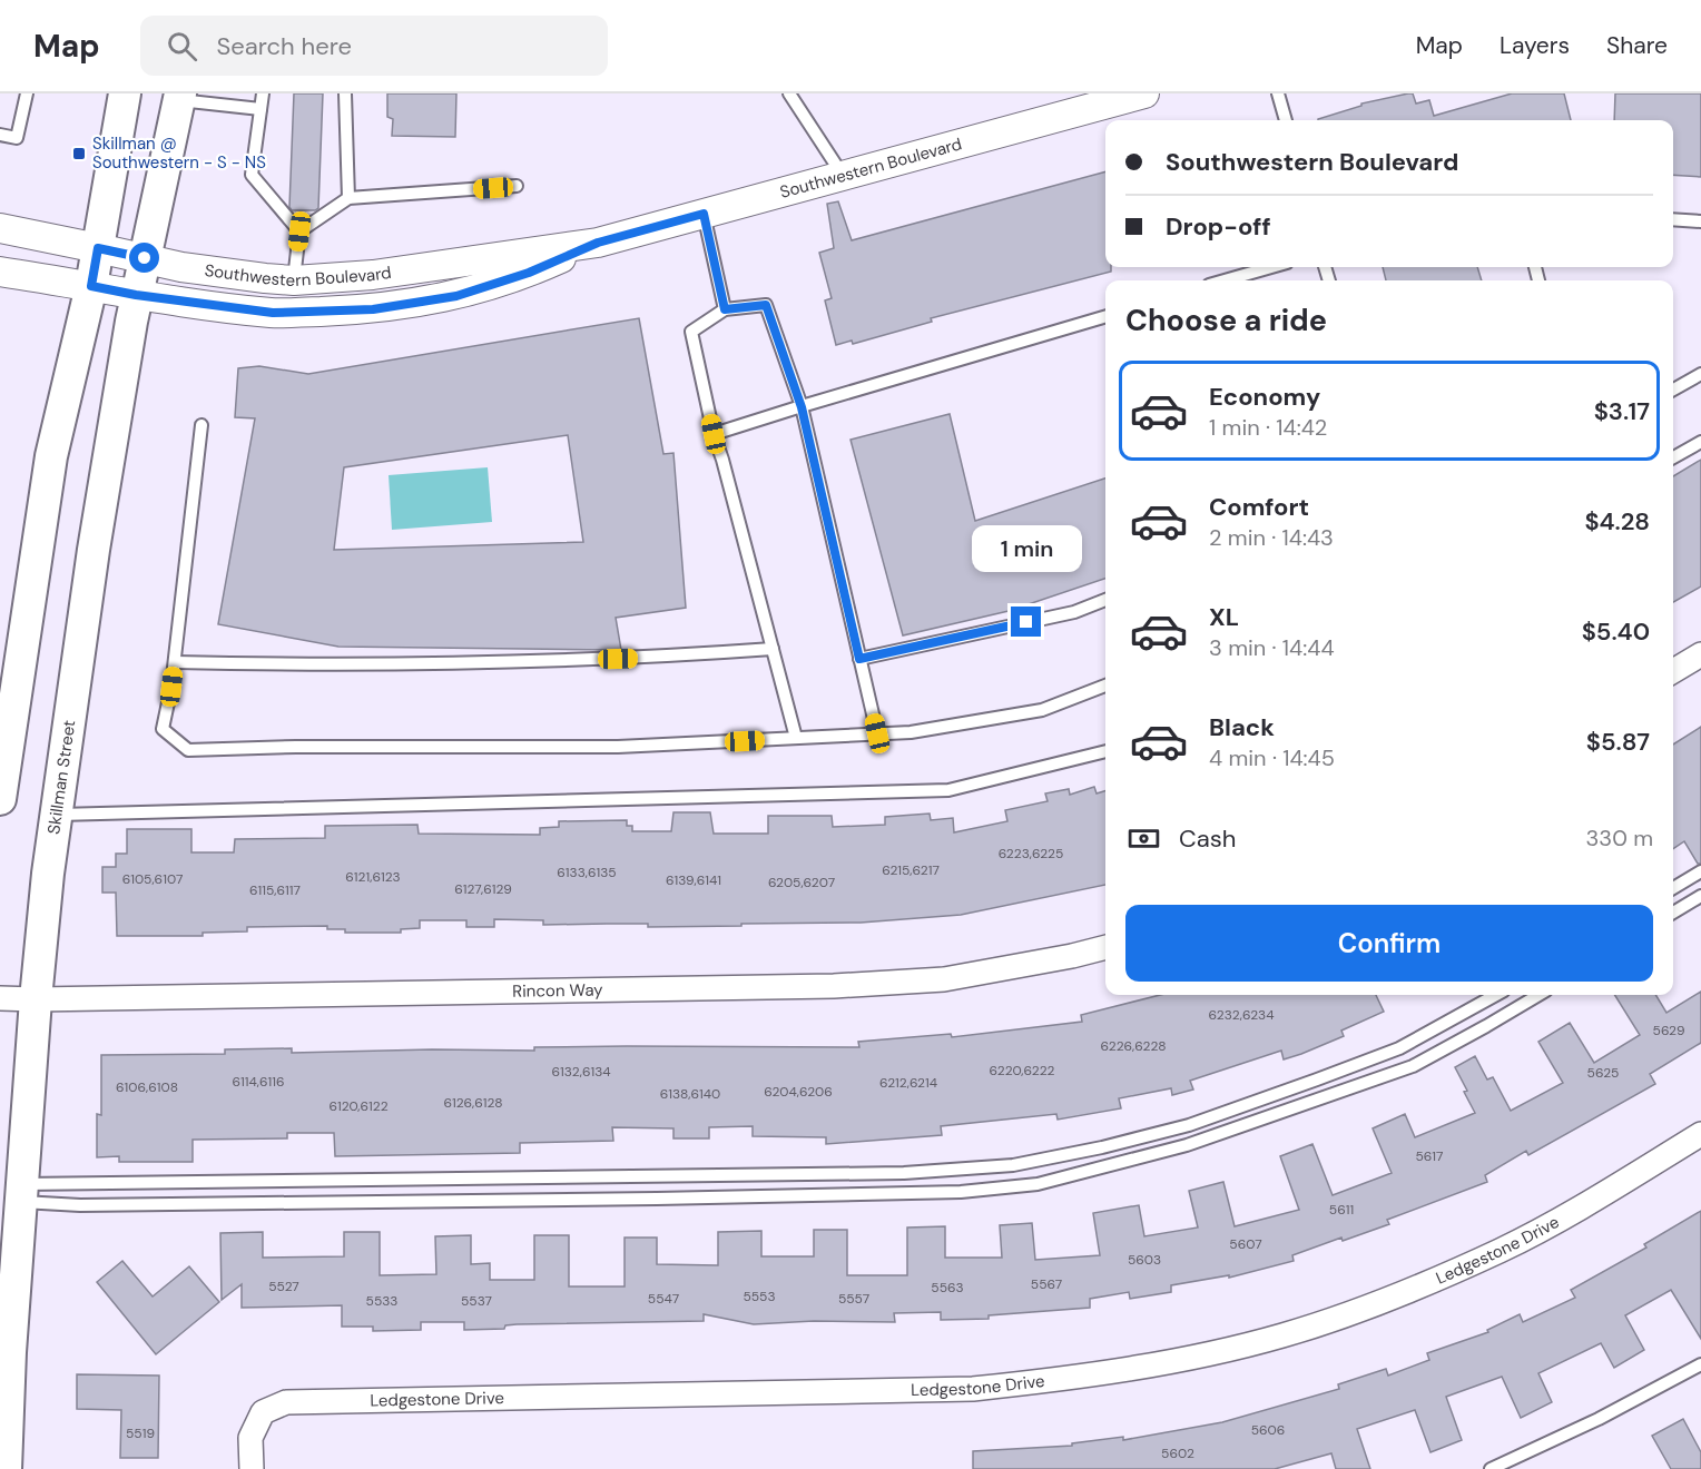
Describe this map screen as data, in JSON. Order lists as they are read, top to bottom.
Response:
{
  "streets": {
    "main road": ["Skillman Street"],
    "street": ["Southwestern Boulevard", "Rincon Way", "Ledgestone Drive"]
  },
  "crossings": [
    ["Southwestern Boulevard", "Skillman Street"],
    ["Skillman Street", "Rincon Way"]
  ],
  "places": {
    "transit": ["Skillman @ Southwestern - S - NS"]
  },
  "house_numbers": [
    "6223,6225",
    "6215,6217",
    "6133,6135",
    "6121,6123",
    "6105,6107",
    "6139,6141",
    "6205,6207",
    "6127,6129",
    "6115,6117",
    "6232,6234",
    "5629",
    "6226,6228",
    "6220,6222",
    "6132,6134",
    "5625",
    "6114,6116",
    "6212,6214",
    "6106,6108",
    "6204,6206",
    "6138,6140",
    "6126,6128",
    "6120,6122",
    "5617",
    "5611",
    "5607",
    "5603",
    "5567",
    "5527",
    "5563",
    "5553",
    "5547",
    "5557",
    "5533",
    "5537",
    "5606",
    "5519",
    "5602"
  ],
  "page": {
    "header": "Map",
    "search": "Search here",
    "nav": ["Map", "Layers", "Share"],
    "banner": ["Southwestern Boulevard", "Drop-off"],
    "heading": "Choose a ride",
    "list": [
      {
        "name": "Economy",
        "note": "1 min · 14:42",
        "value": "$3.17"
      },
      {
        "name": "Comfort",
        "note": "2 min · 14:43",
        "value": "$4.28"
      },
      {
        "name": "XL",
        "note": "3 min · 14:44",
        "value": "$5.40"
      },
      {
        "name": "Black",
        "note": "4 min · 14:45",
        "value": "$5.87"
      }
    ],
    "bubble": "1 min",
    "pay": ["Cash", "330 m"],
    "buttons": "Confirm"
  }
}
